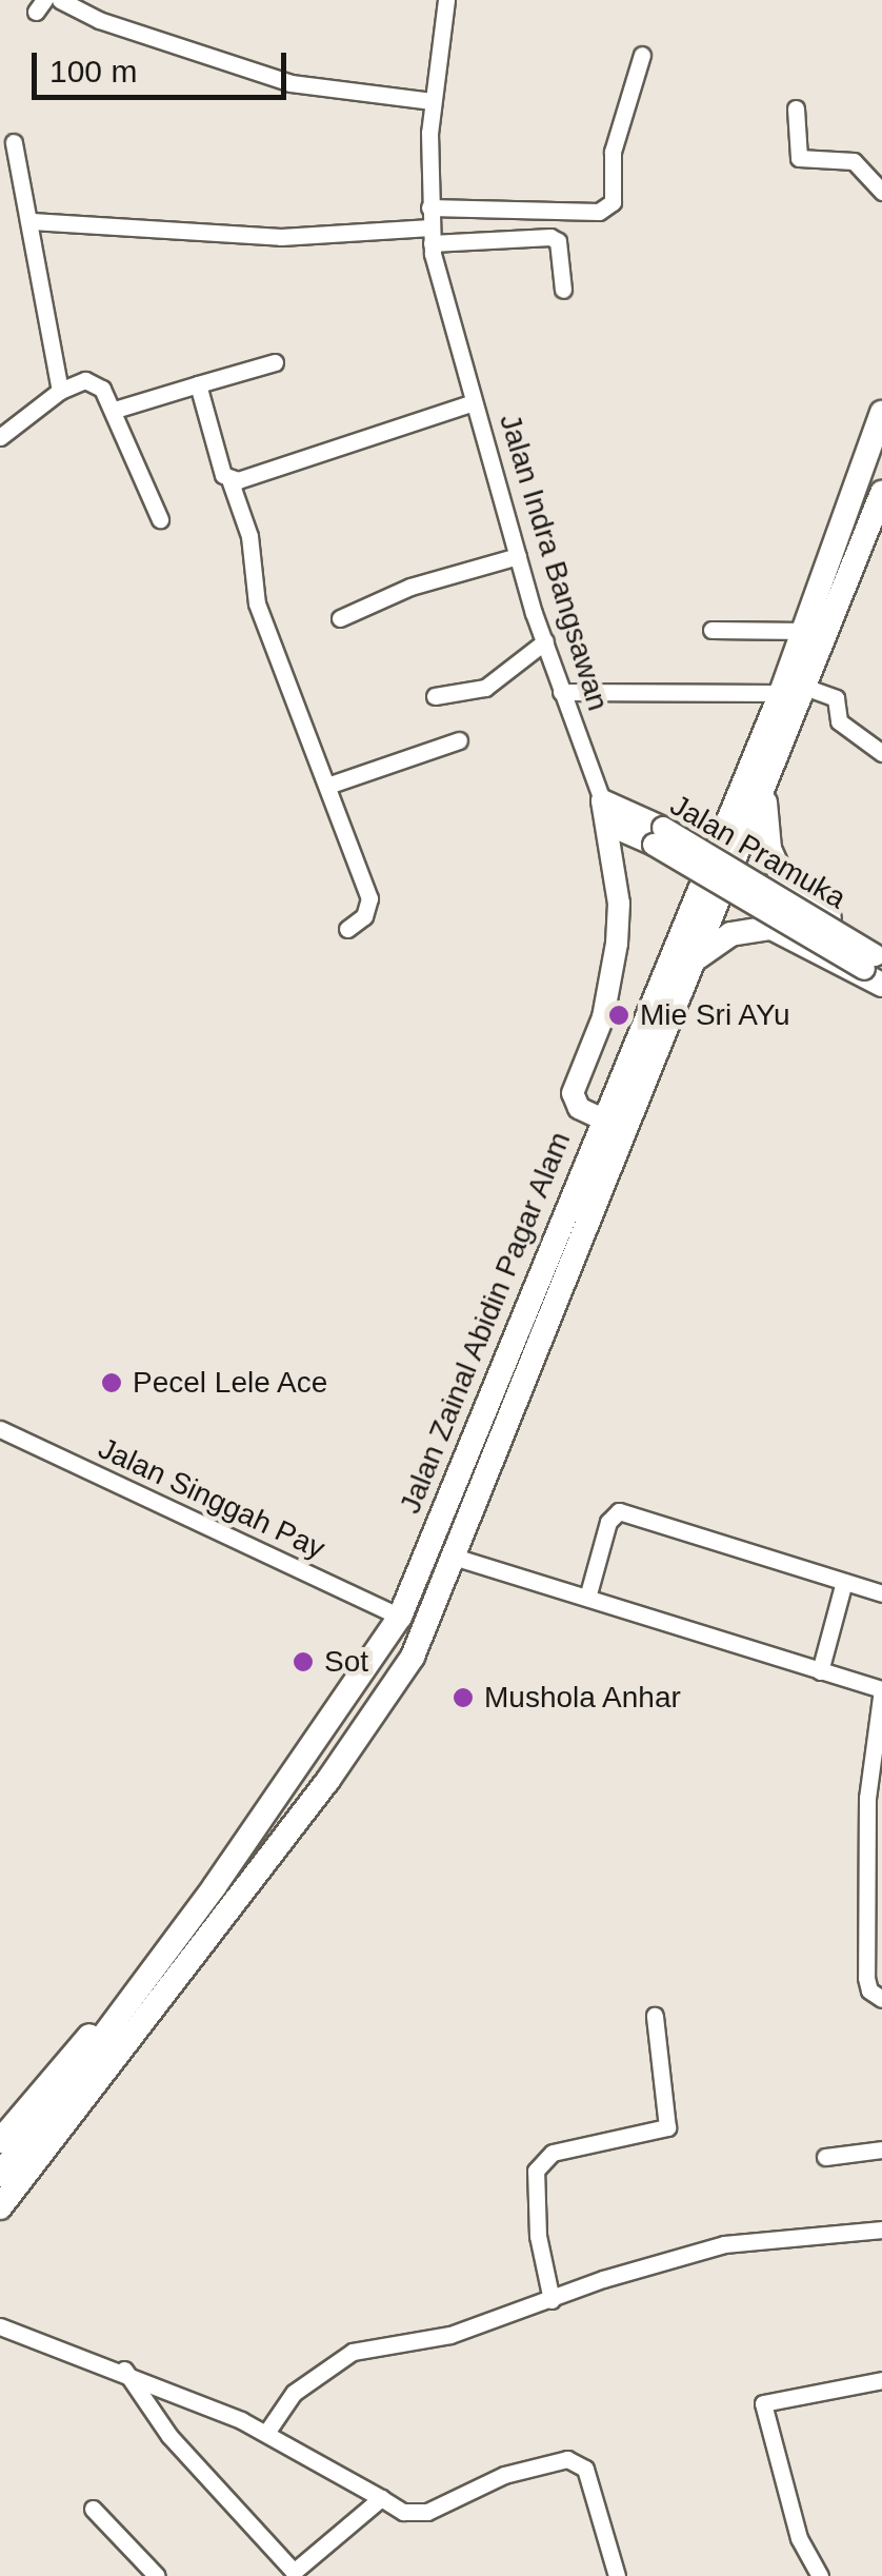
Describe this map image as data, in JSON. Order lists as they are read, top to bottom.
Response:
{
  "streets": {
    "highway": ["Jalan Zainal Abidin Pagar Alam"],
    "main road": ["Jalan Indra Bangsawan", "Jalan Pramuka"],
    "street": ["Jalan Singgah Pay"]
  },
  "crossings": [
    ["Jalan Indra Bangsawan", "Jalan Pramuka"],
    ["Jalan Indra Bangsawan", "Jalan Zainal Abidin Pagar Alam"],
    ["Jalan Zainal Abidin Pagar Alam", "Jalan Singgah Pay"]
  ],
  "places": [
    "Mie Sri AYu",
    "Pecel Lele Ace",
    "Sot",
    "Mushola Anhar"
  ],
  "scale_bar": "100 m"
}
